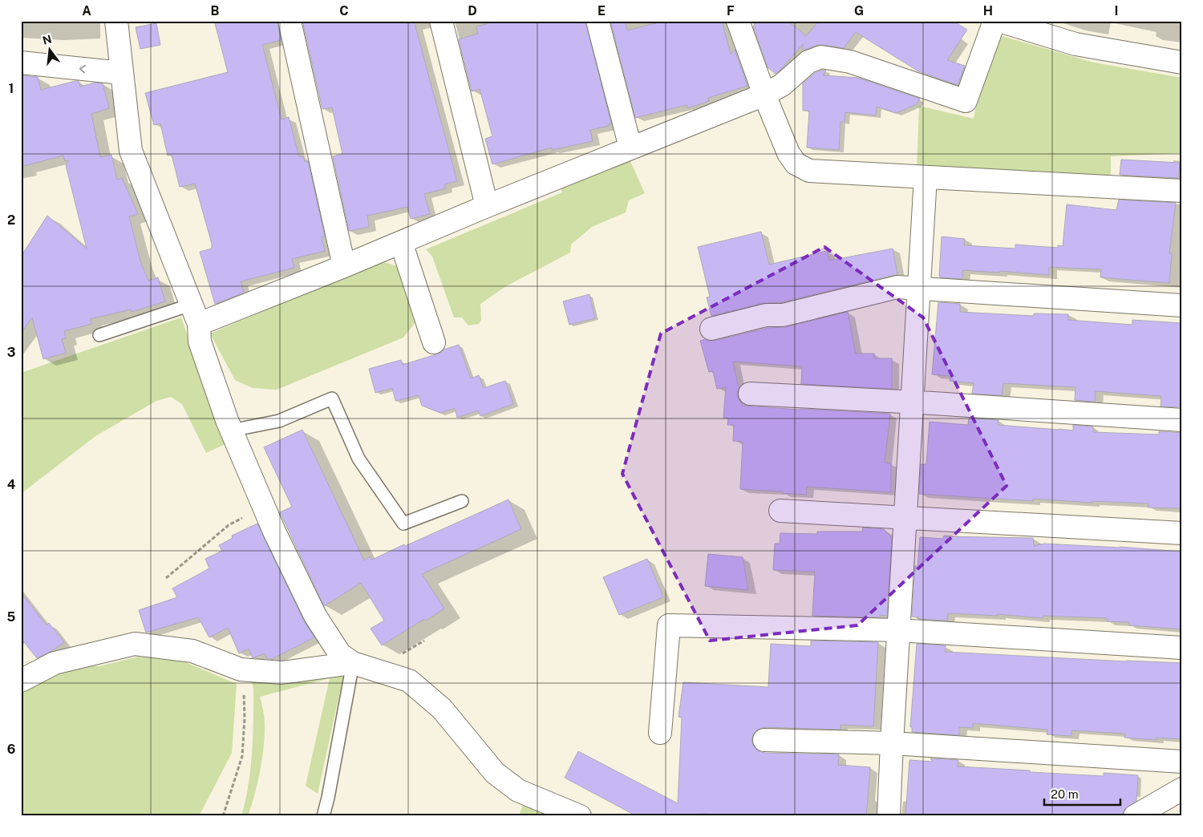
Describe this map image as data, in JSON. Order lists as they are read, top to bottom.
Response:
{
  "scale_bar": "20 m",
  "north": "top",
  "grid": {
    "columns": [
      "A",
      "B",
      "C",
      "D",
      "E",
      "F",
      "G",
      "H",
      "I"
    ],
    "rows": [
      "1",
      "2",
      "3",
      "4",
      "5",
      "6"
    ]
  }
}
